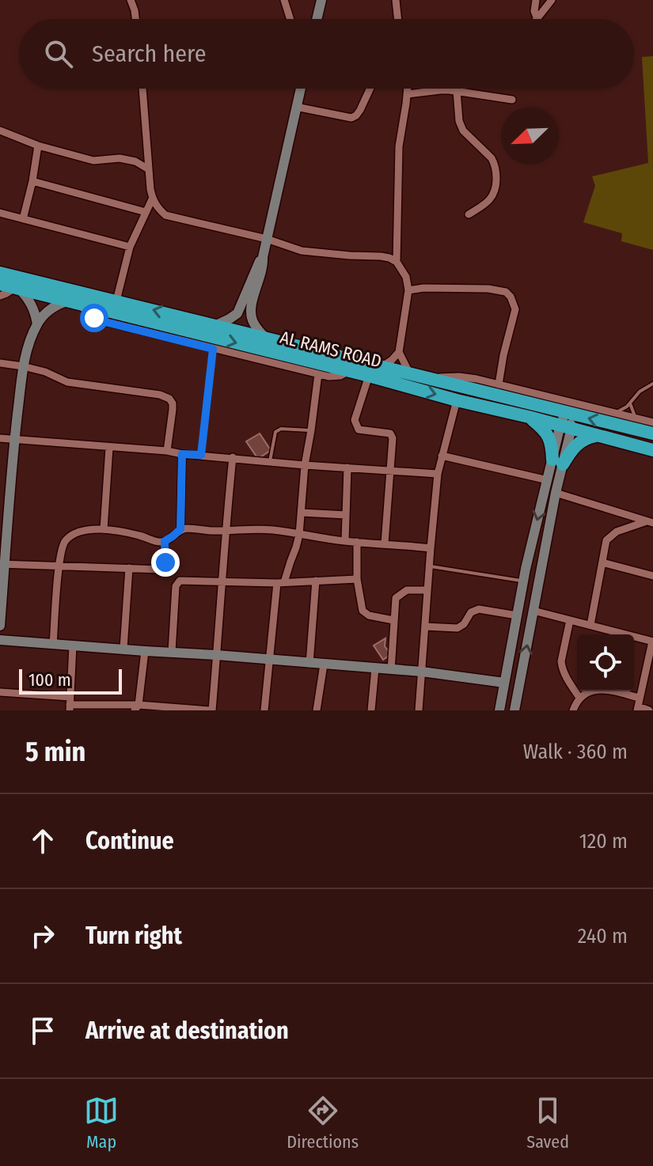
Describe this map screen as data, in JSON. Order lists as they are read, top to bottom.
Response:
{
  "streets": {
    "highway": ["AL RAMS ROAD"]
  },
  "scale_bar": "100 m",
  "north": "bottom left",
  "page": {
    "search": "Search here",
    "scale": "100 m",
    "heading": ["5 min", "Walk · 360 m"],
    "list": [
      ["Continue", "120 m"],
      ["Turn right", "240 m"],
      "Arrive at destination"
    ],
    "nav": ["Map", "Directions", "Saved"]
  }
}
